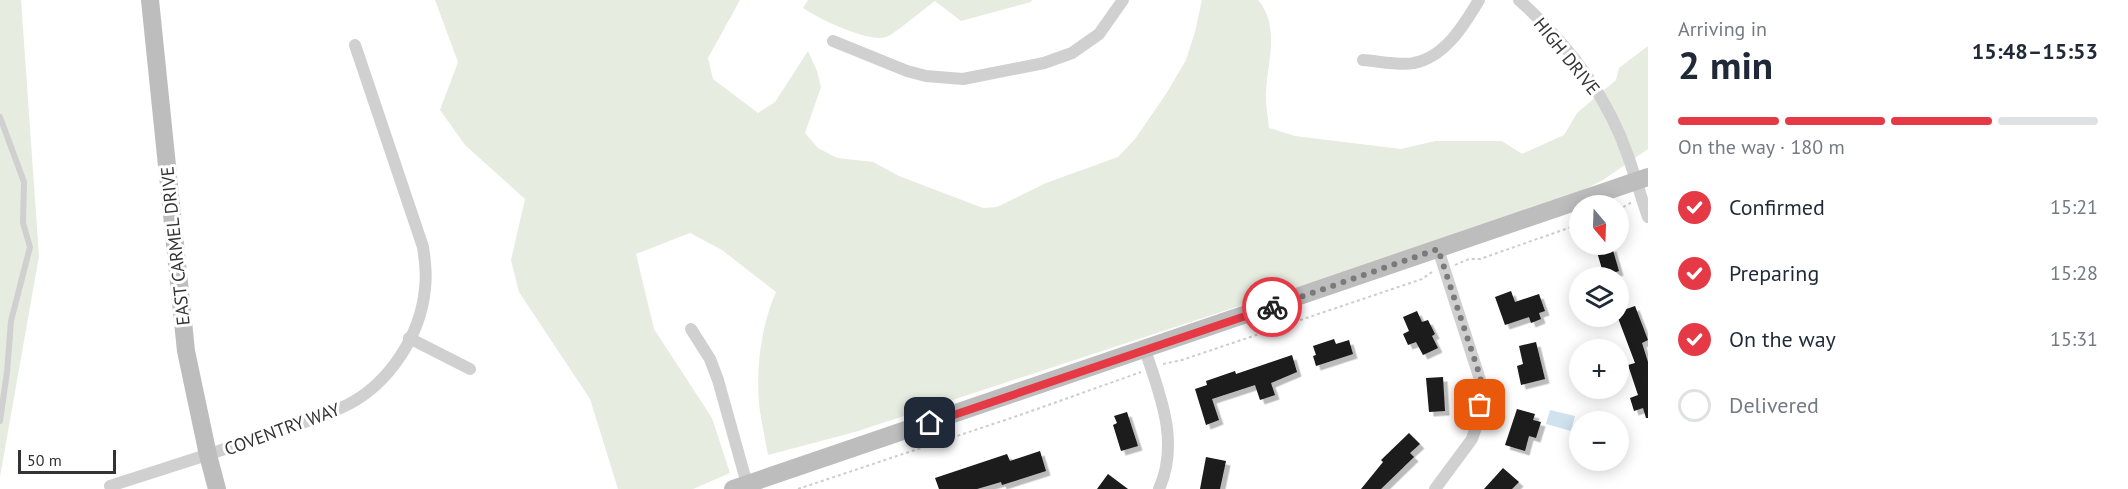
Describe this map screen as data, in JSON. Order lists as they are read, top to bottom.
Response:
{
  "streets": {
    "street": ["HIGH DRIVE", "EAST CARMEL DRIVE", "COVENTRY WAY"]
  },
  "crossings": [
    ["EAST CARMEL DRIVE", "COVENTRY WAY"]
  ],
  "scale_bar": "50 m",
  "north": "bottom",
  "page": {
    "heading": ["2 min", "Arriving in", "15:48–15:53"],
    "bar": "On the way · 180 m",
    "list": [
      ["Confirmed", "15:21"],
      ["Preparing", "15:28"],
      ["On the way", "15:31"],
      "Delivered"
    ],
    "map_buttons": ["+", "−"],
    "scale": "50 m"
  }
}
